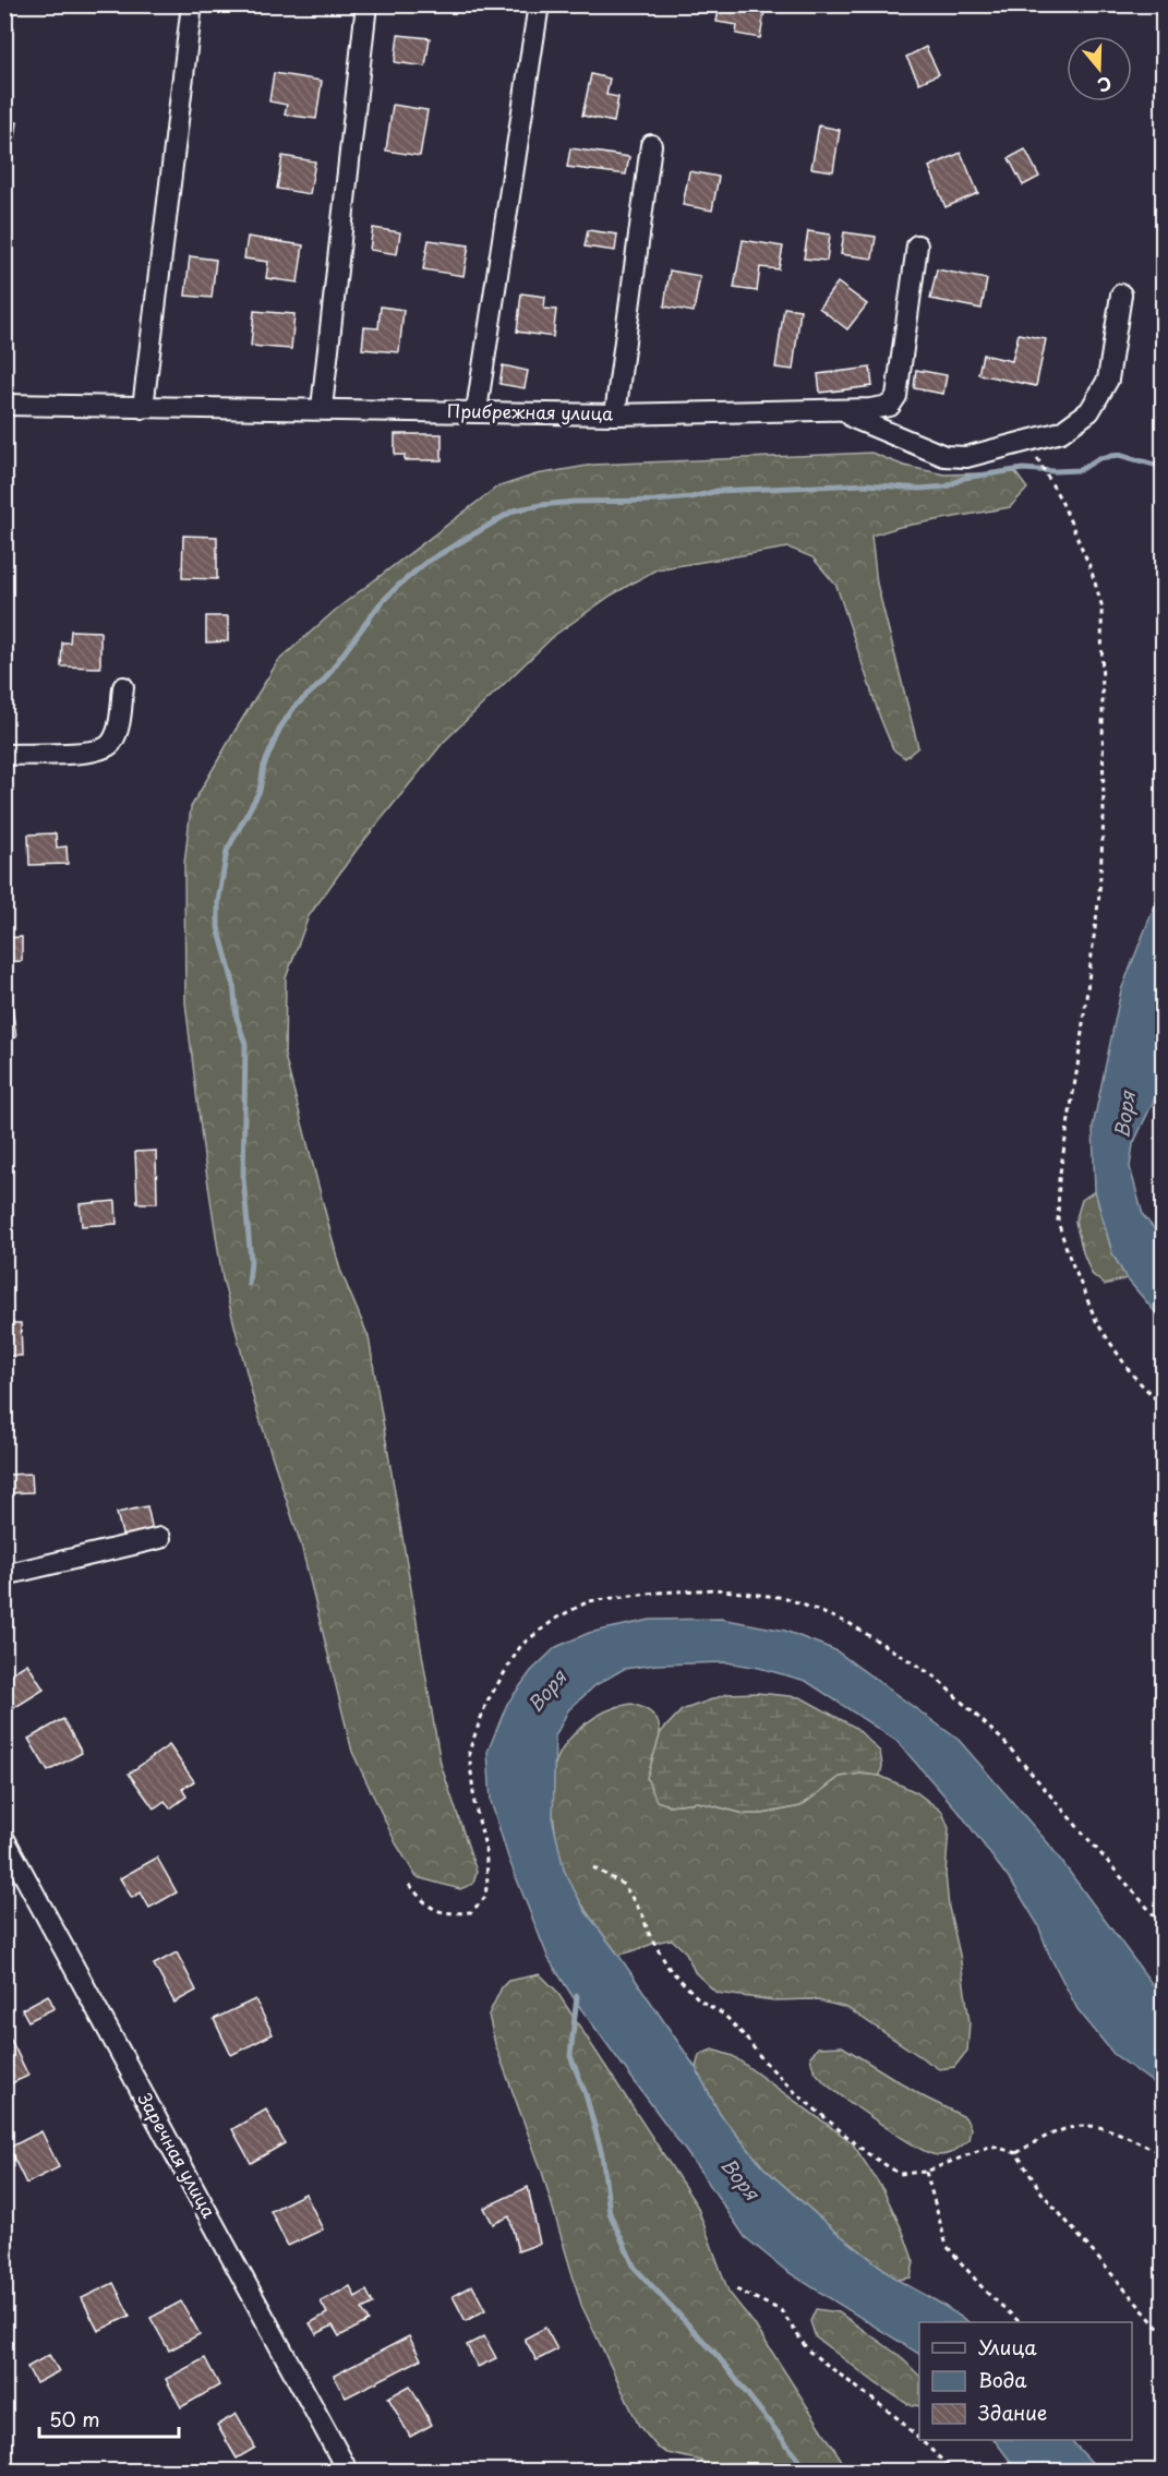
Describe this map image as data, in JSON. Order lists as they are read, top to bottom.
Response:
{
  "streets": {
    "street": ["Прибрежная улица", "Заречная улица"]
  },
  "water": ["Воря"],
  "legend": ["Улица", "Вода", "Здание"],
  "scale_bar": "50 m",
  "north": "bottom"
}
